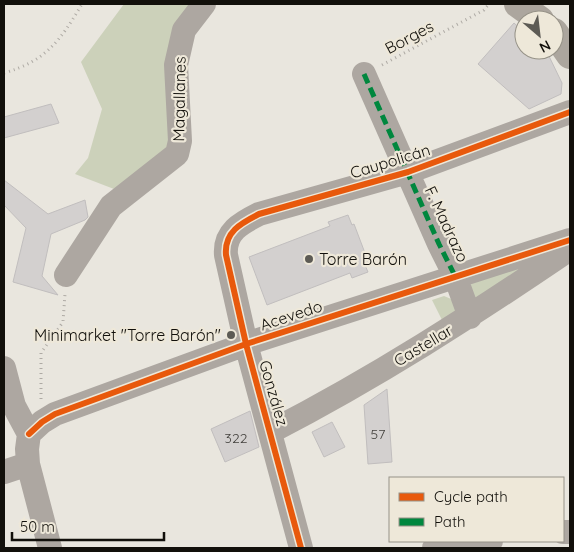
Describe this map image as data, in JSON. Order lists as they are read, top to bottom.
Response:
{
  "streets": {
    "street": [
      "Magallanes",
      "Caupolicán",
      "F. Madrazo",
      "Acevedo",
      "Castellar",
      "González"
    ],
    "path": ["Borges"]
  },
  "crossings": [
    ["Borges", "F. Madrazo"],
    ["Caupolicán", "F. Madrazo"],
    ["Caupolicán", "González"],
    ["F. Madrazo", "Acevedo"],
    ["F. Madrazo", "Castellar"],
    ["Acevedo", "González"],
    ["Castellar", "González"]
  ],
  "places": ["Torre Barón", "Minimarket \"Torre Barón\""],
  "house_numbers": ["57", "322"],
  "legend": ["Cycle path", "Path"],
  "scale_bar": "50 m",
  "north": "bottom right"
}
